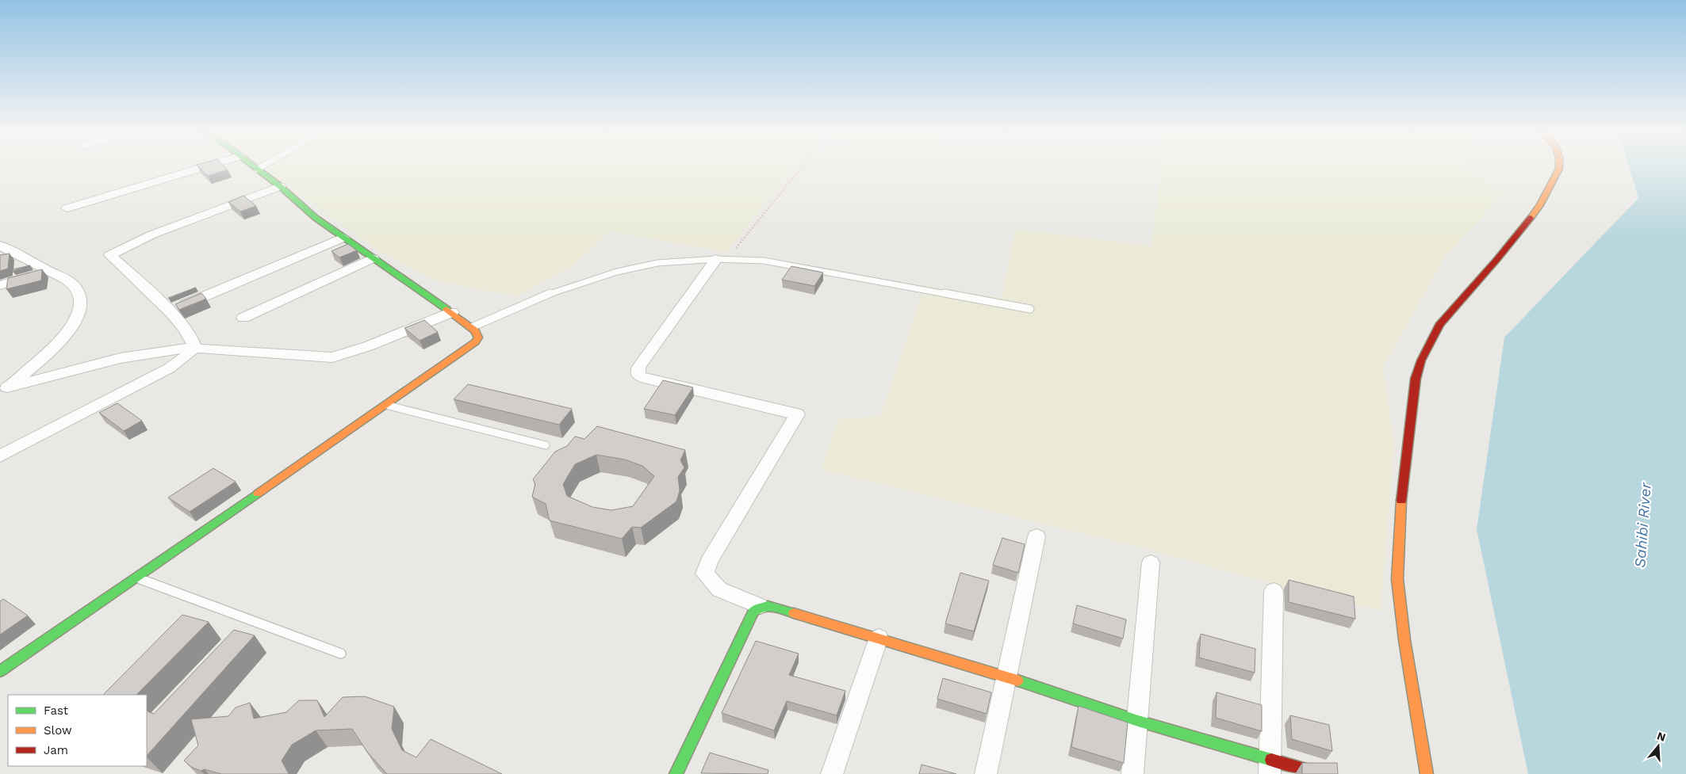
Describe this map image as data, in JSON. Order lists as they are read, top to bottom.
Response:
{
  "water": ["Sahibi River"],
  "legend": ["Fast", "Slow", "Jam"],
  "north": "top"
}
